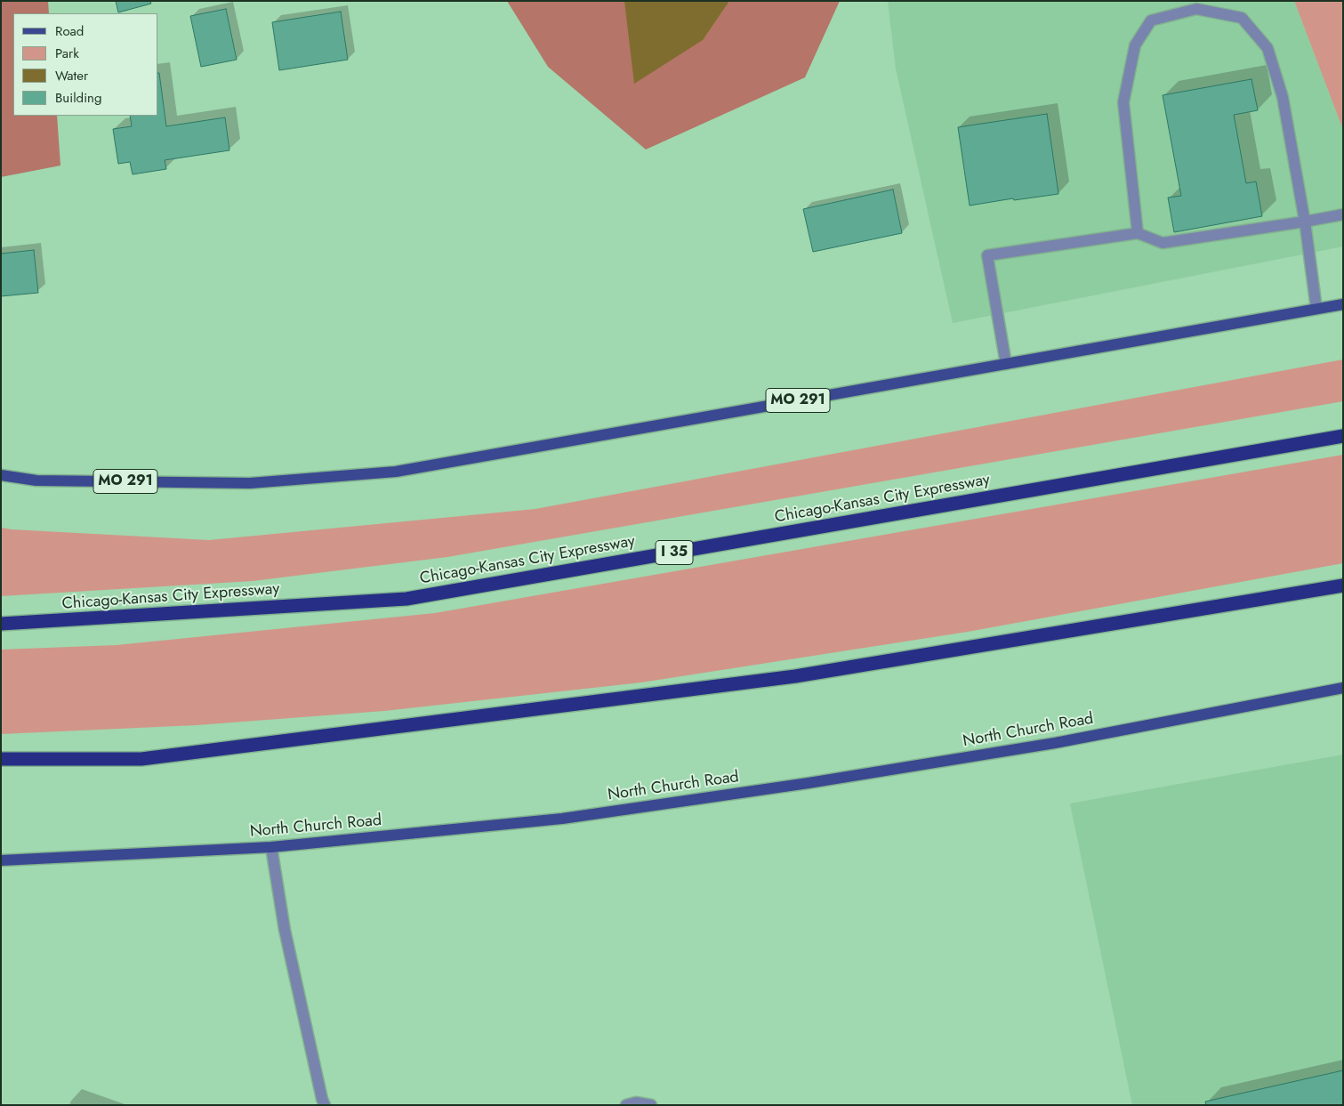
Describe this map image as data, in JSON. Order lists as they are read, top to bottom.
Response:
{
  "streets": {
    "highway": ["Chicago-Kansas City Expressway", "I 35"],
    "main road": ["MO 291", "North Church Road"]
  },
  "legend": [
    "Road",
    "Park",
    "Water",
    "Building"
  ]
}
